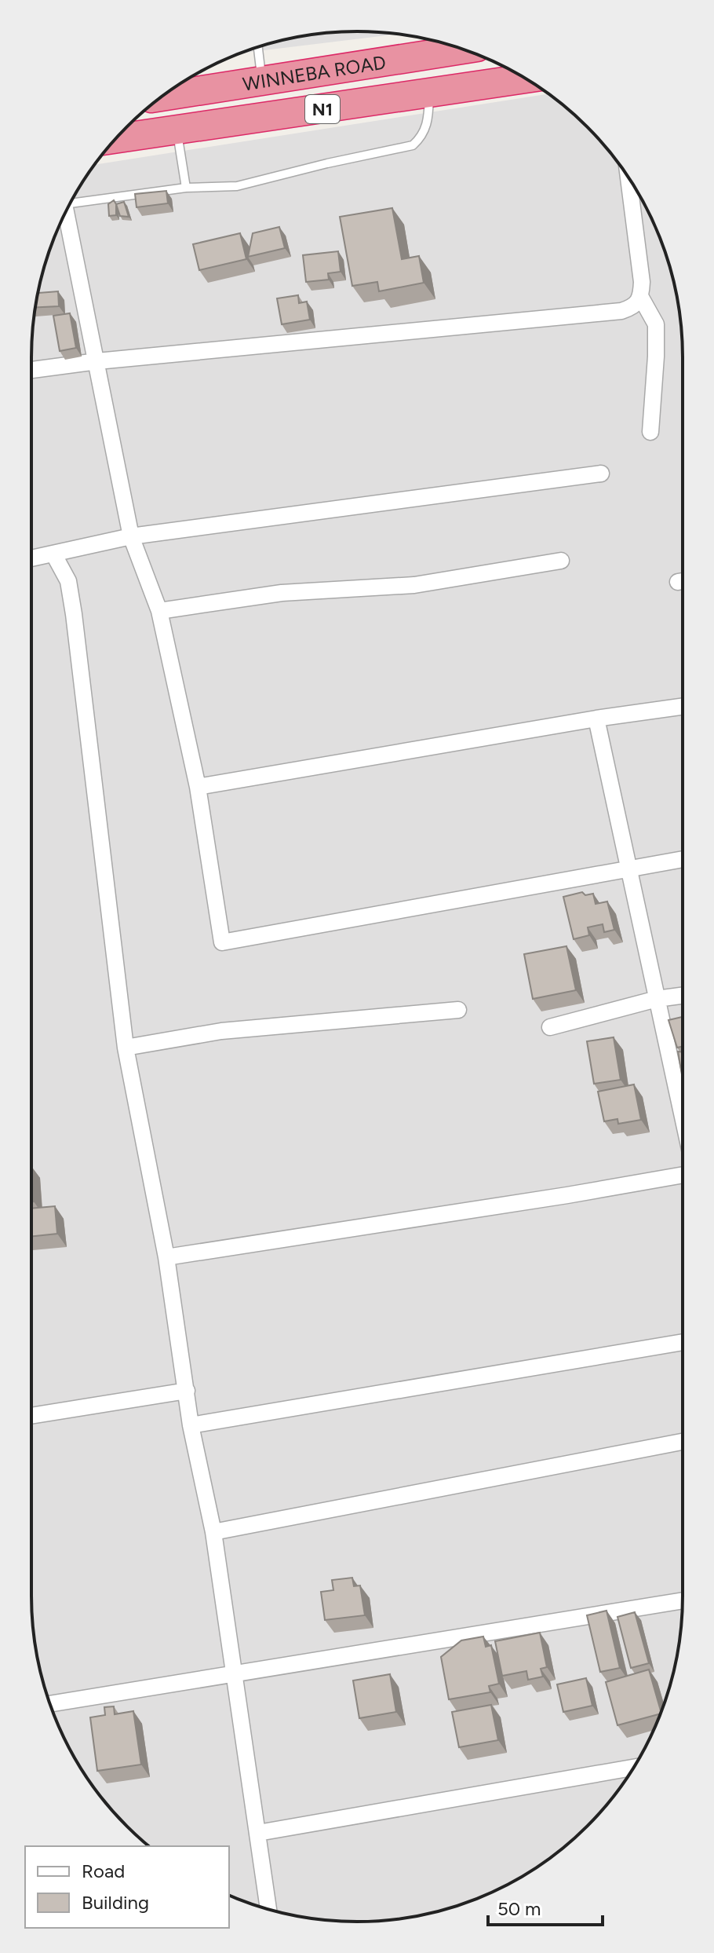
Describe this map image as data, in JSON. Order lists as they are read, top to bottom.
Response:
{
  "streets": {
    "highway": ["WINNEBA ROAD", "N1"]
  },
  "legend": ["Road", "Building"],
  "scale_bar": "50 m"
}
